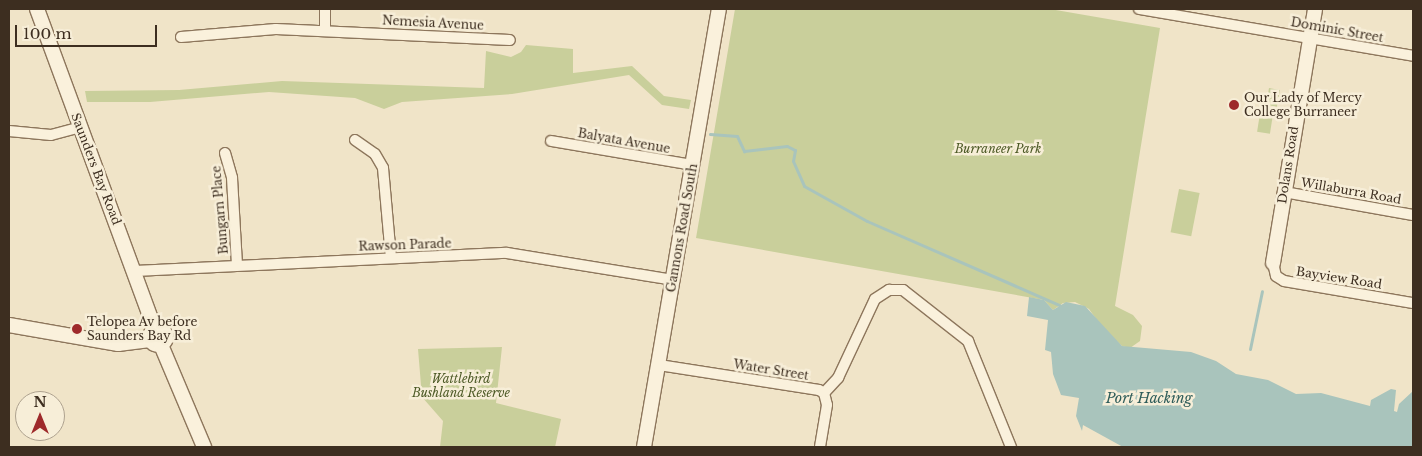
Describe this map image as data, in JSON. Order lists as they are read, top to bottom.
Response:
{
  "streets": {
    "street": [
      "Nemesia Avenue",
      "Dominic Street",
      "Balyata Avenue",
      "Dolans Road",
      "Saunders Bay Road",
      "Willaburra Road",
      "Bungarn Place",
      "Gannons Road South",
      "Rawson Parade",
      "Bayview Road",
      "Water Street"
    ]
  },
  "crossings": [
    ["Dominic Street", "Dolans Road"],
    ["Balyata Avenue", "Gannons Road South"],
    ["Dolans Road", "Willaburra Road"],
    ["Dolans Road", "Bayview Road"],
    ["Saunders Bay Road", "Rawson Parade"],
    ["Bungarn Place", "Rawson Parade"],
    ["Gannons Road South", "Rawson Parade"],
    ["Gannons Road South", "Water Street"]
  ],
  "water": ["Port Hacking"],
  "parks": ["Burraneer Park", "Wattlebird Bushland Reserve"],
  "places": ["Our Lady of Mercy College Burraneer", "Telopea Av before Saunders Bay Rd"],
  "scale_bar": "100 m",
  "north": "top"
}
